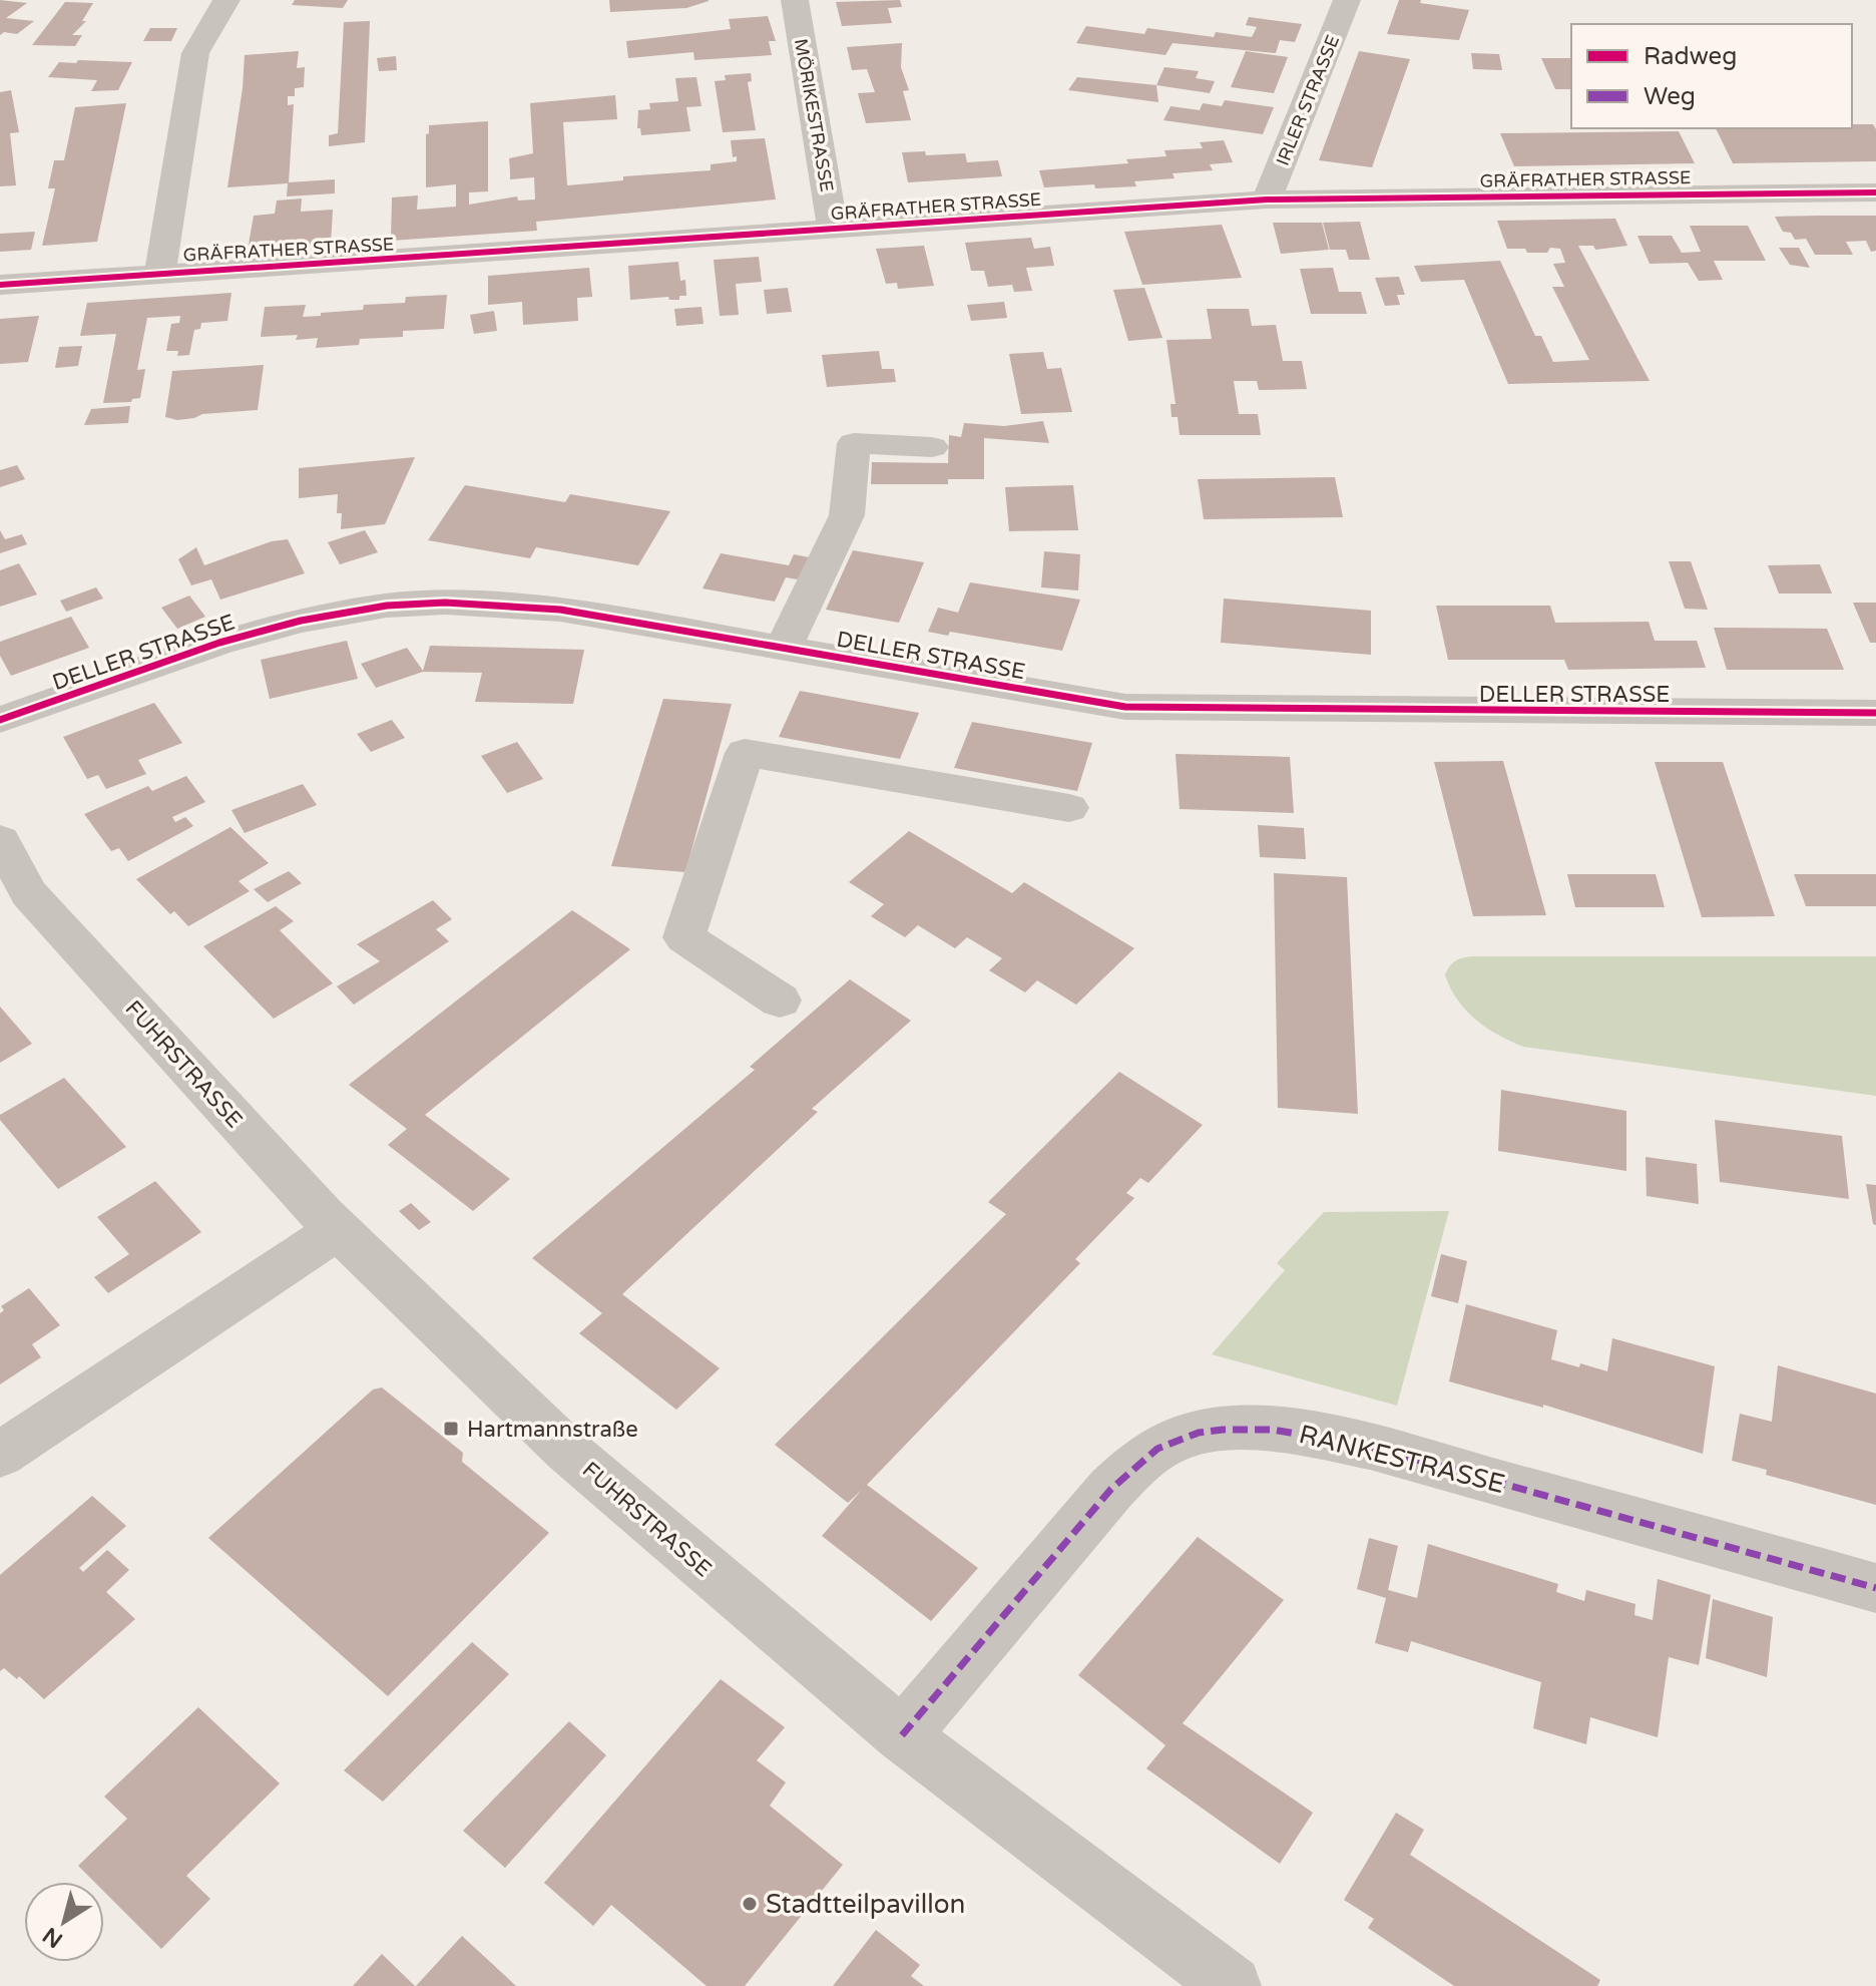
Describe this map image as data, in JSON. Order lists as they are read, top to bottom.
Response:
{
  "streets": {
    "street": [
      "IRLER STRASSE",
      "MÖRIKESTRASSE",
      "GRÄFRATHER STRASSE",
      "DELLER STRASSE",
      "FUHRSTRASSE",
      "RANKESTRASSE"
    ]
  },
  "crossings": [
    ["IRLER STRASSE", "GRÄFRATHER STRASSE"],
    ["MÖRIKESTRASSE", "GRÄFRATHER STRASSE"],
    ["FUHRSTRASSE", "RANKESTRASSE"]
  ],
  "places": {
    "transit": ["Hartmannstraße"],
    "other": ["Stadtteilpavillon"]
  },
  "legend": ["Radweg", "Weg"],
  "north": "bottom left"
}
